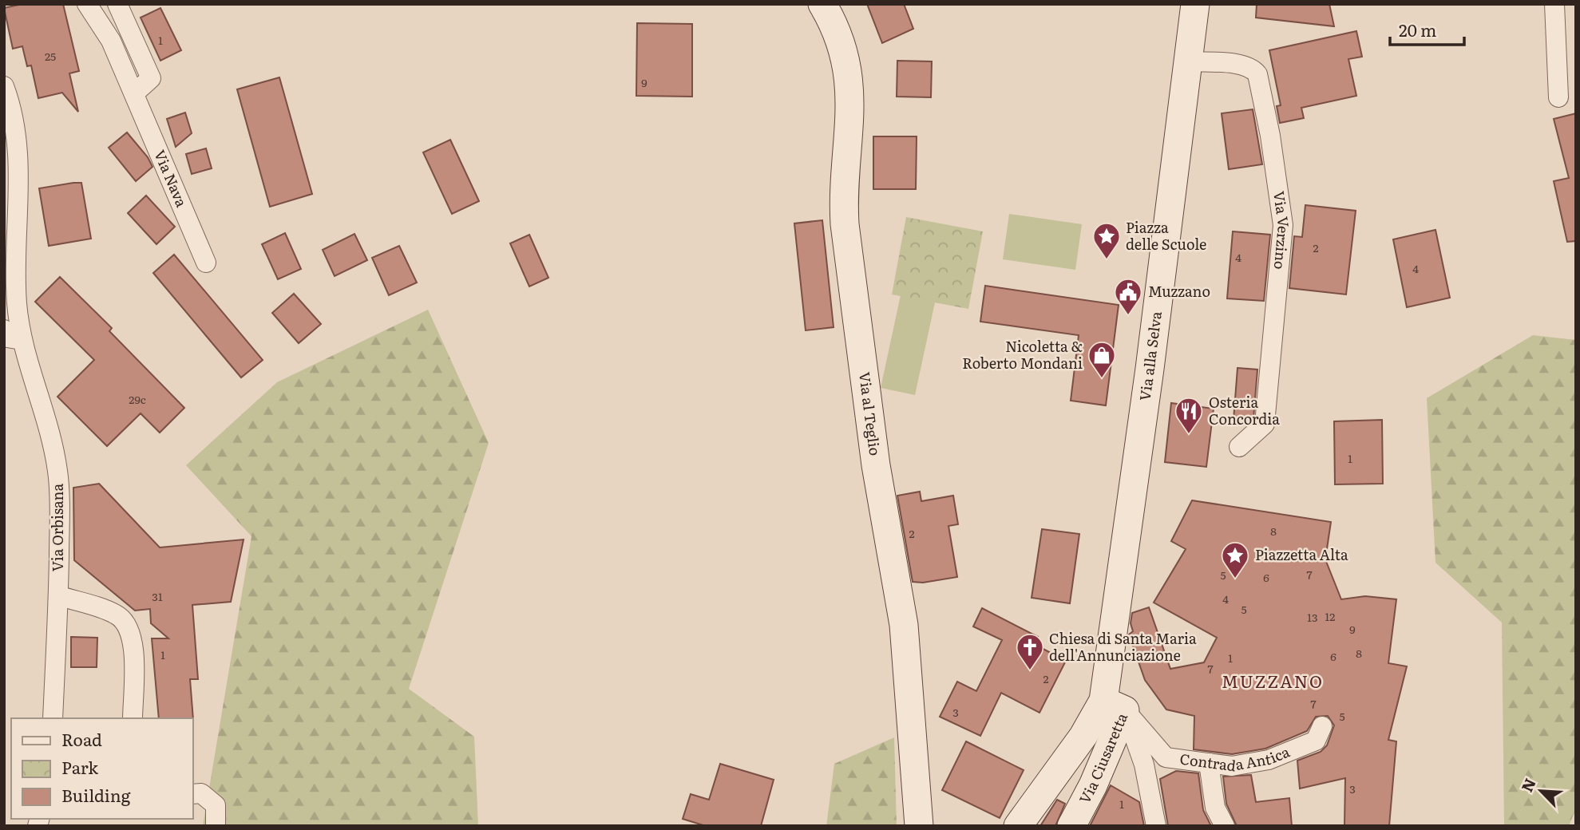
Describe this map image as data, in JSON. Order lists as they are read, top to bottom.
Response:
{
  "streets": {
    "street": [
      "Via Nava",
      "Via Verzino",
      "Via alla Selva",
      "Via al Teglio",
      "Via Orbisana",
      "Contrada Antica",
      "Via Ciusaretta"
    ]
  },
  "crossings": [
    ["Via Verzino", "Via alla Selva"],
    ["Via alla Selva", "Contrada Antica"],
    ["Via alla Selva", "Via Ciusaretta"],
    ["Contrada Antica", "Via Ciusaretta"]
  ],
  "districts": ["MUZZANO"],
  "places": {
    "place": ["Piazza delle Scuole", "Piazzetta Alta"],
    "public building": ["Muzzano"],
    "shop": ["Nicoletta & Roberto Mondani"],
    "restaurant": ["Osteria Concordia"],
    "church": ["Chiesa di Santa Maria dell'Annunciazione"]
  },
  "house_numbers": [
    "1",
    "25",
    "9",
    "2",
    "4",
    "4",
    "29c",
    "1",
    "8",
    "2",
    "7",
    "5",
    "6",
    "31",
    "4",
    "5",
    "12",
    "13",
    "9",
    "8",
    "1",
    "6",
    "1",
    "7",
    "2",
    "7",
    "3",
    "5",
    "3",
    "1"
  ],
  "legend": ["Road", "Park", "Building"],
  "scale_bar": "20 m",
  "north": "top left"
}
